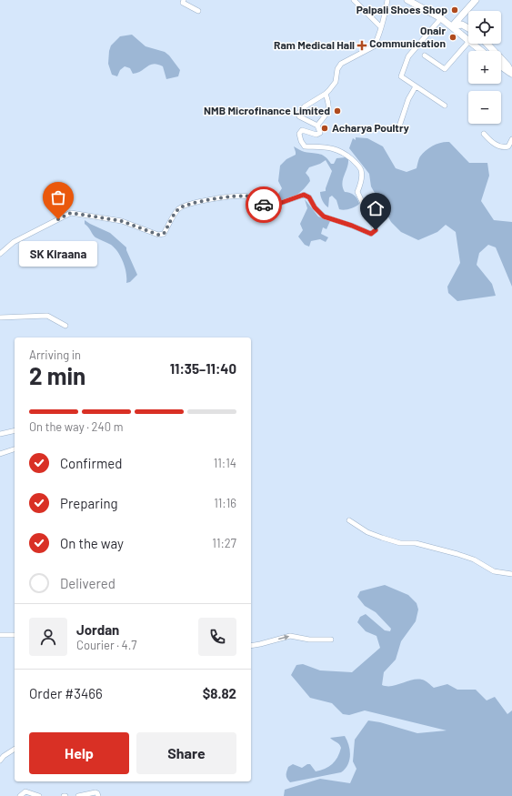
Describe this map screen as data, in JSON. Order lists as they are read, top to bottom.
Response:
{
  "places": {
    "other": [
      "Palpali Shoes Shop",
      "Onair Communication",
      "NMB Microfinance Limited",
      "Acharya Poultry",
      "SK Kiraana"
    ],
    "health": ["Ram Medical Hall"]
  },
  "page": {
    "map_buttons": ["+", "−"],
    "bubble": "SK Kiraana",
    "heading": ["2 min", "Arriving in", "11:35–11:40"],
    "panel": [
      "Jordan",
      "Courier · 4.7",
      "Order #3466",
      "$8.82"
    ],
    "bar": "On the way · 240 m",
    "list": [
      ["Confirmed", "11:14"],
      ["Preparing", "11:16"],
      ["On the way", "11:27"],
      "Delivered"
    ],
    "buttons": ["Help", "Share"]
  }
}
